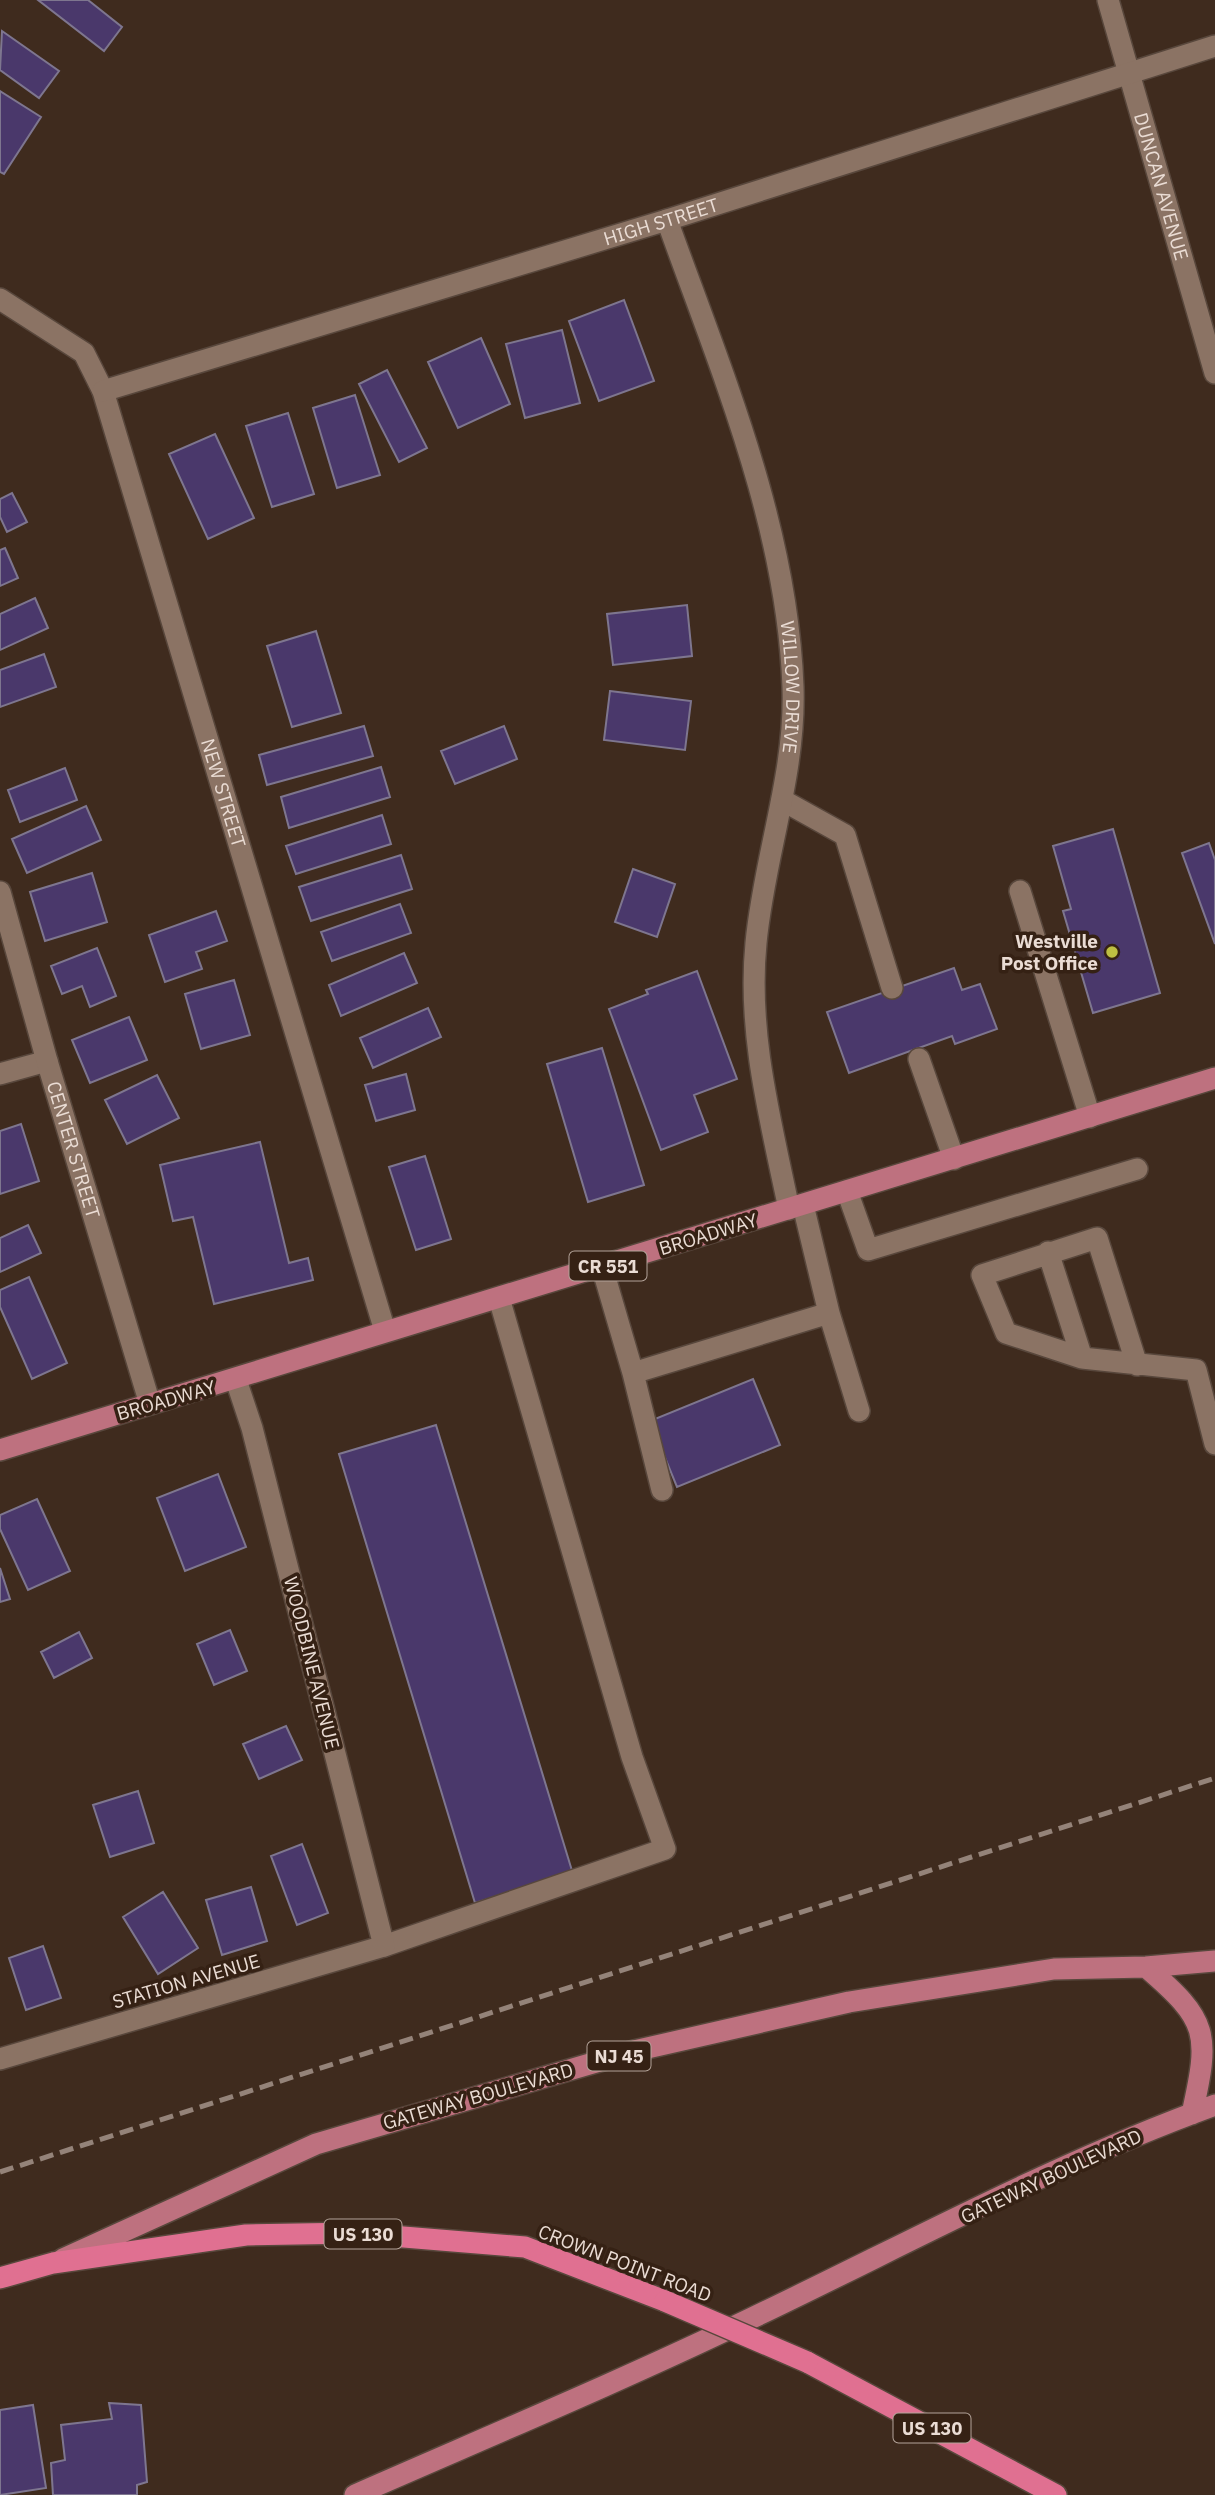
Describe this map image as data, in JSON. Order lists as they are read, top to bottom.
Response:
{
  "streets": {
    "highway": ["US 130", "CROWN POINT ROAD"],
    "main road": [
      "BROADWAY",
      "CR 551",
      "NJ 45",
      "GATEWAY BOULEVARD"
    ],
    "street": [
      "DUNCAN AVENUE",
      "HIGH STREET",
      "WILLOW DRIVE",
      "NEW STREET",
      "CENTER STREET",
      "WOODBINE AVENUE",
      "STATION AVENUE"
    ]
  },
  "crossings": [
    ["DUNCAN AVENUE", "HIGH STREET"],
    ["HIGH STREET", "WILLOW DRIVE"],
    ["HIGH STREET", "NEW STREET"],
    ["WILLOW DRIVE", "BROADWAY"],
    ["NEW STREET", "BROADWAY"],
    ["CENTER STREET", "BROADWAY"],
    ["BROADWAY", "WOODBINE AVENUE"],
    ["BROADWAY", "STATION AVENUE"],
    ["WOODBINE AVENUE", "STATION AVENUE"],
    ["GATEWAY BOULEVARD", "US 130"],
    ["GATEWAY BOULEVARD", "CROWN POINT ROAD"],
    ["US 130", "CROWN POINT ROAD"]
  ],
  "places": ["Westville Post Office"]
}
